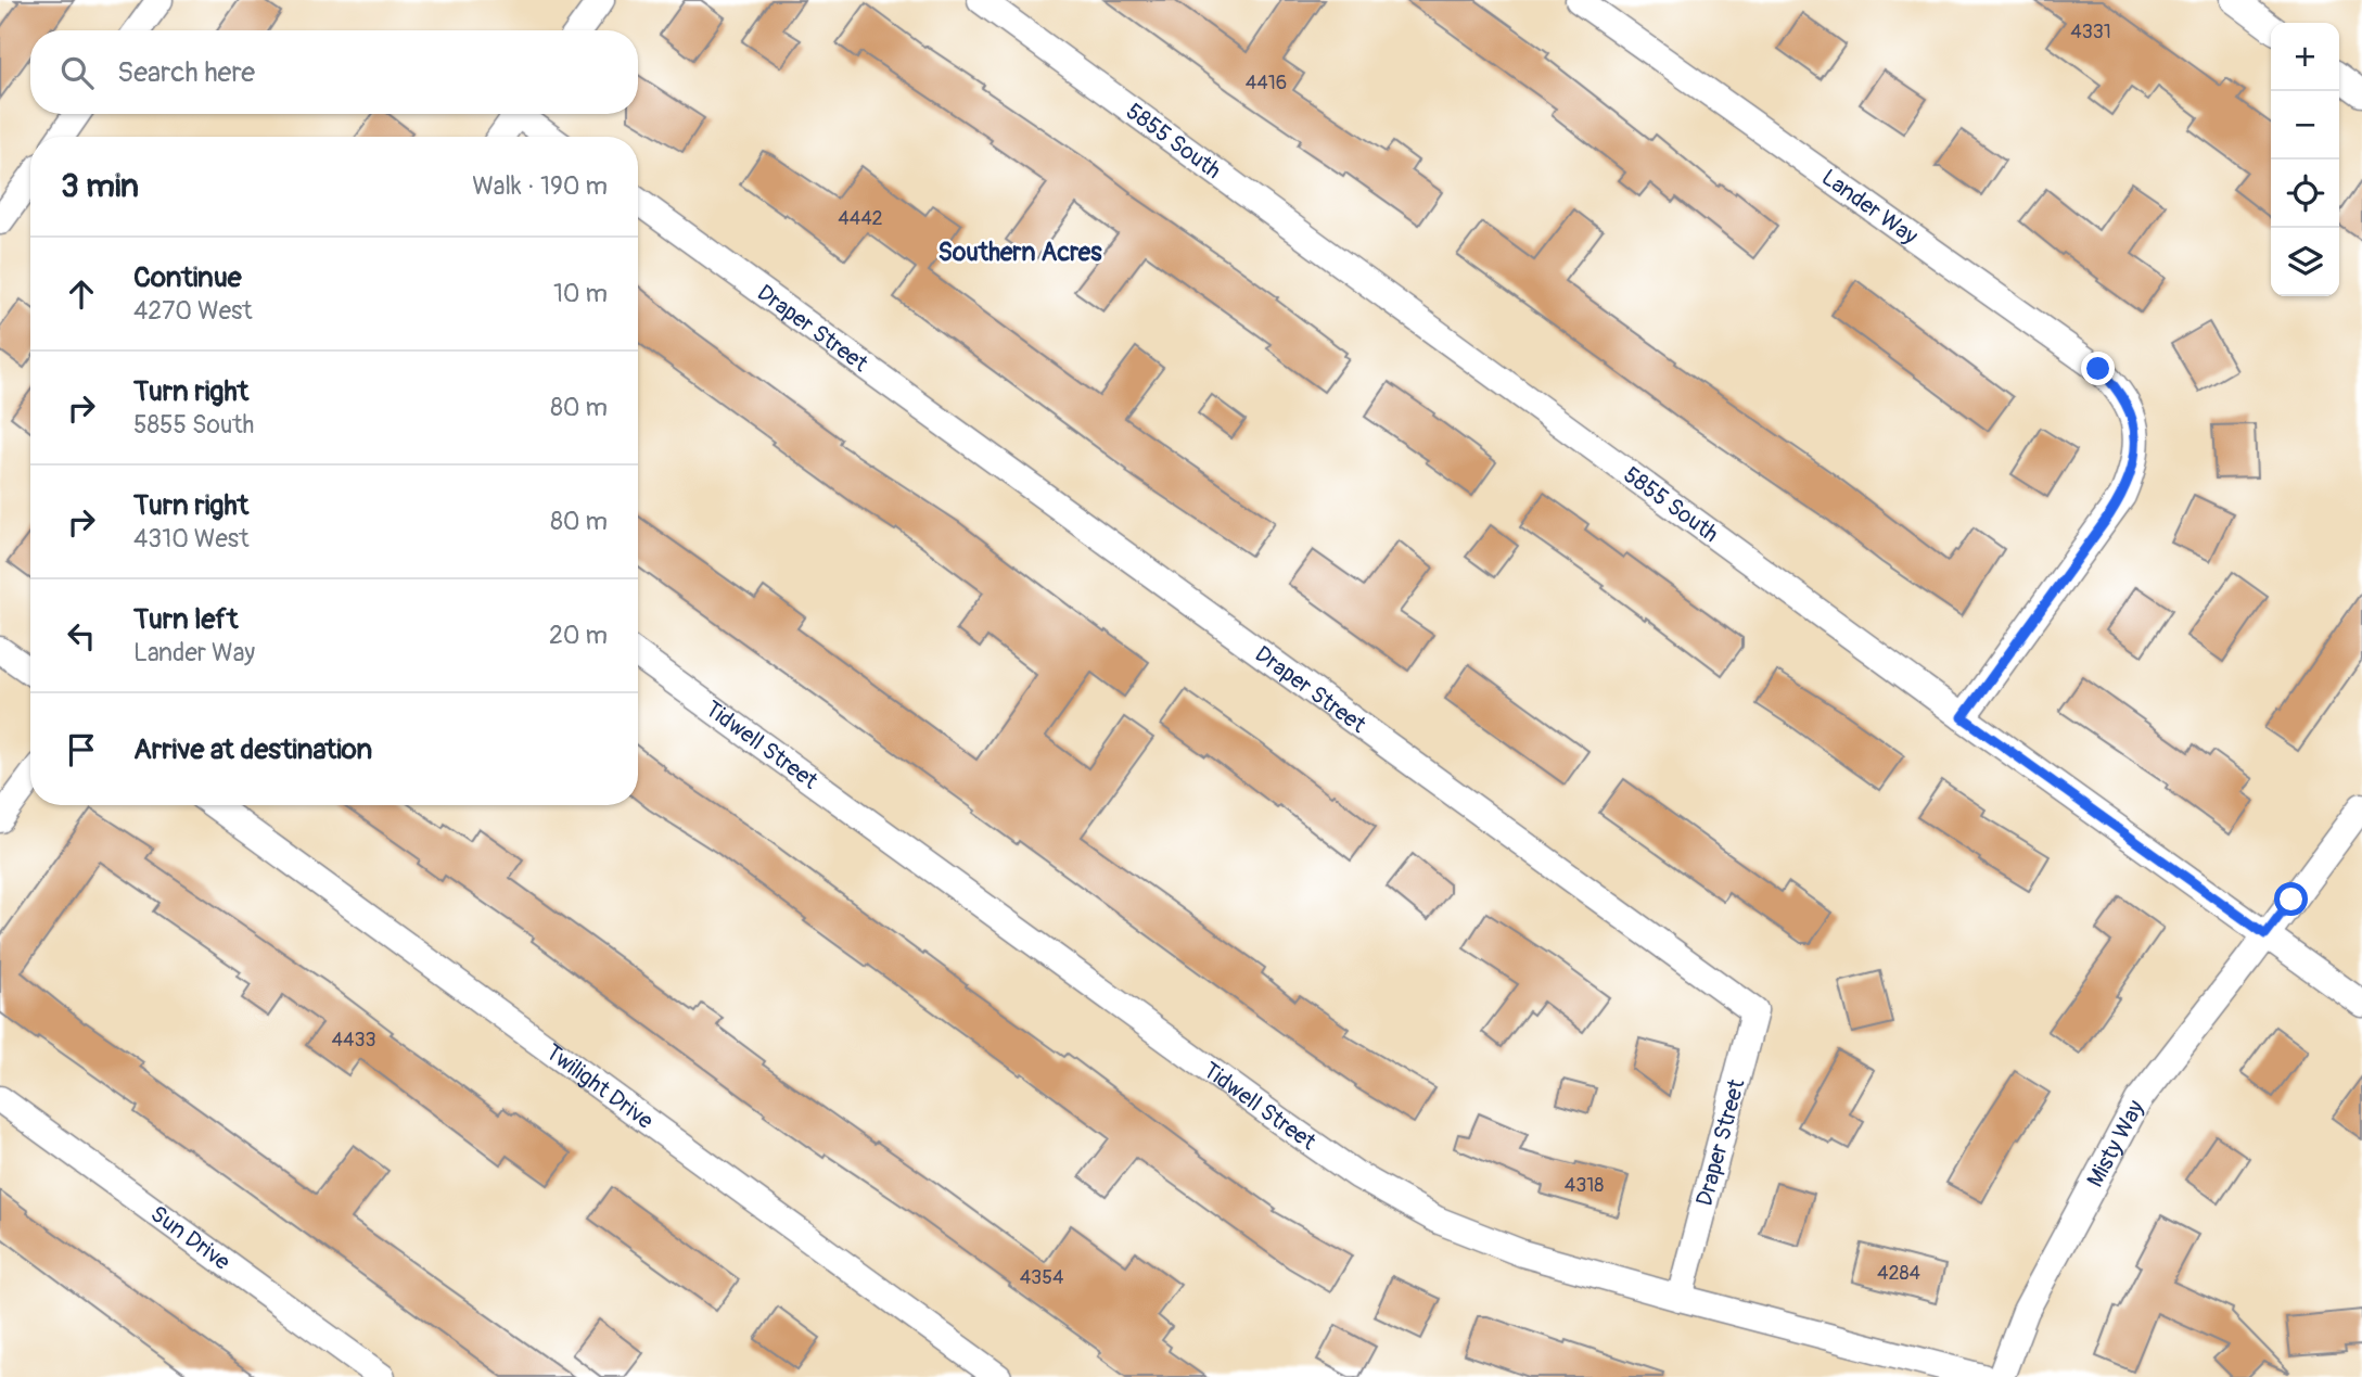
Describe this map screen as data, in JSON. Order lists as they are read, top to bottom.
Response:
{
  "streets": {
    "street": [
      "5855 South",
      "Lander Way",
      "Draper Street",
      "Tidwell Street",
      "Twilight Drive",
      "Misty Way",
      "Sun Drive"
    ]
  },
  "crossings": [
    ["5855 South", "Lander Way"],
    ["5855 South", "Misty Way"],
    ["Draper Street", "Tidwell Street"]
  ],
  "districts": ["Southern Acres"],
  "house_numbers": [
    "4331",
    "4416",
    "4442",
    "4433",
    "4318",
    "4284",
    "4354"
  ],
  "page": {
    "map_buttons": ["+", "−"],
    "search": "Search here",
    "heading": ["3 min", "Walk · 190 m"],
    "list": [
      ["Continue", "4270 West", "10 m"],
      ["Turn right", "5855 South", "80 m"],
      ["Turn right", "4310 West", "80 m"],
      ["Turn left", "Lander Way", "20 m"],
      "Arrive at destination"
    ]
  }
}
